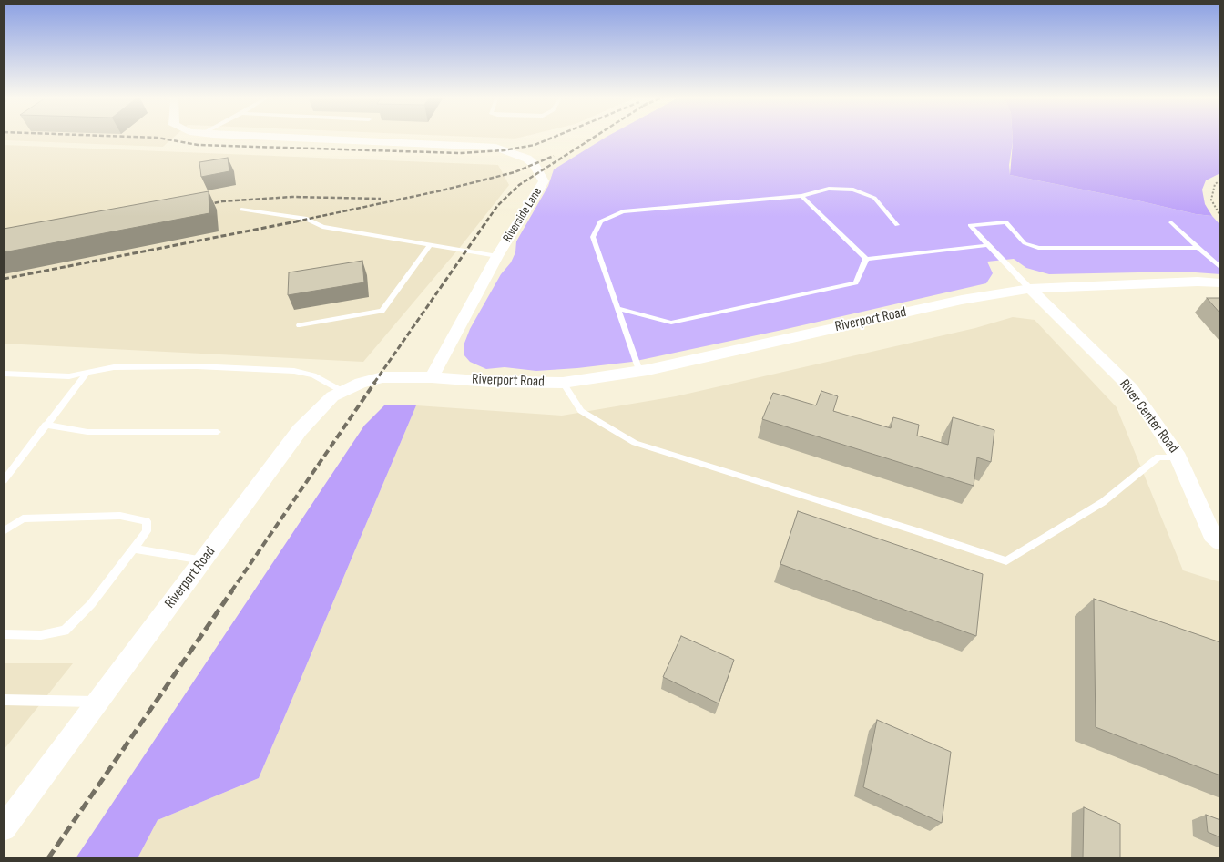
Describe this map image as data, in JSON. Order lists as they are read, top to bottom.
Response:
{
  "streets": {
    "street": ["Riverside Lane", "Riverport Road", "River Center Road"]
  },
  "crossings": [
    ["Riverside Lane", "Riverport Road"],
    ["Riverport Road", "River Center Road"]
  ]
}
